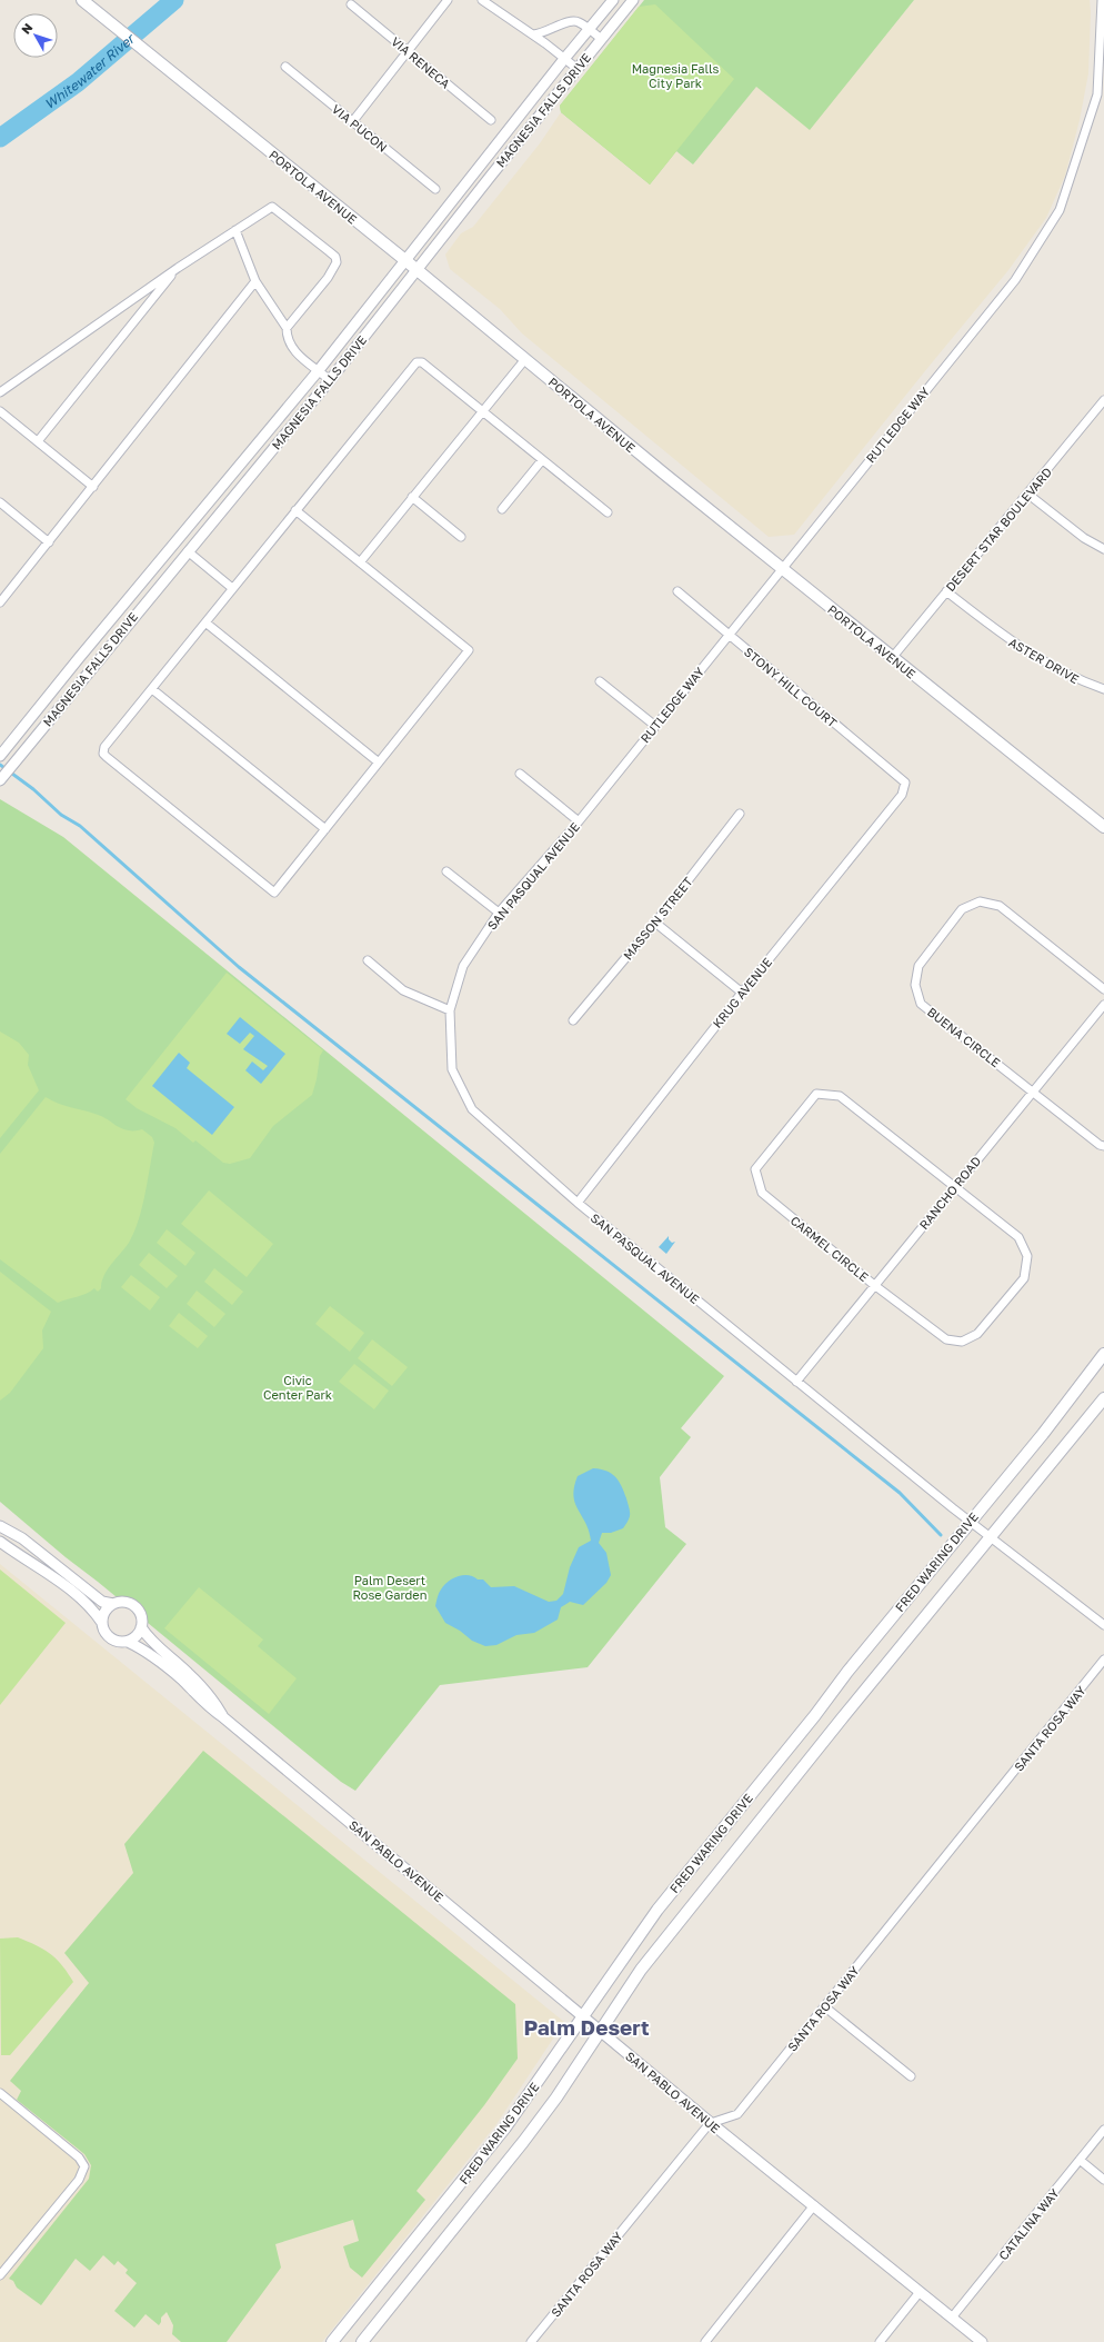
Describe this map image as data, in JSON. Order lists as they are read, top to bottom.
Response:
{
  "streets": {
    "main road": ["PORTOLA AVENUE", "FRED WARING DRIVE"],
    "street": [
      "VIA RENECA",
      "MAGNESIA FALLS DRIVE",
      "VIA PUCON",
      "RUTLEDGE WAY",
      "DESERT STAR BOULEVARD",
      "ASTER DRIVE",
      "STONY HILL COURT",
      "SAN PASQUAL AVENUE",
      "MASSON STREET",
      "KRUG AVENUE",
      "BUENA CIRCLE",
      "RANCHO ROAD",
      "CARMEL CIRCLE",
      "SANTA ROSA WAY",
      "SAN PABLO AVENUE",
      "CATALINA WAY"
    ]
  },
  "crossings": [
    ["MAGNESIA FALLS DRIVE", "PORTOLA AVENUE"],
    ["PORTOLA AVENUE", "RUTLEDGE WAY"],
    ["PORTOLA AVENUE", "DESERT STAR BOULEVARD"],
    ["RUTLEDGE WAY", "STONY HILL COURT"],
    ["RUTLEDGE WAY", "SAN PASQUAL AVENUE"],
    ["DESERT STAR BOULEVARD", "ASTER DRIVE"],
    ["STONY HILL COURT", "KRUG AVENUE"],
    ["SAN PASQUAL AVENUE", "KRUG AVENUE"],
    ["SAN PASQUAL AVENUE", "RANCHO ROAD"],
    ["SAN PASQUAL AVENUE", "FRED WARING DRIVE"],
    ["BUENA CIRCLE", "RANCHO ROAD"],
    ["RANCHO ROAD", "CARMEL CIRCLE"],
    ["FRED WARING DRIVE", "SAN PABLO AVENUE"],
    ["SANTA ROSA WAY", "SAN PABLO AVENUE"],
    ["SAN PABLO AVENUE", "CATALINA WAY"]
  ],
  "districts": ["Palm Desert"],
  "water": ["Whitewater River"],
  "parks": ["Magnesia Falls City Park", "Civic Center Park", "Palm Desert Rose Garden"],
  "north": "top left"
}
